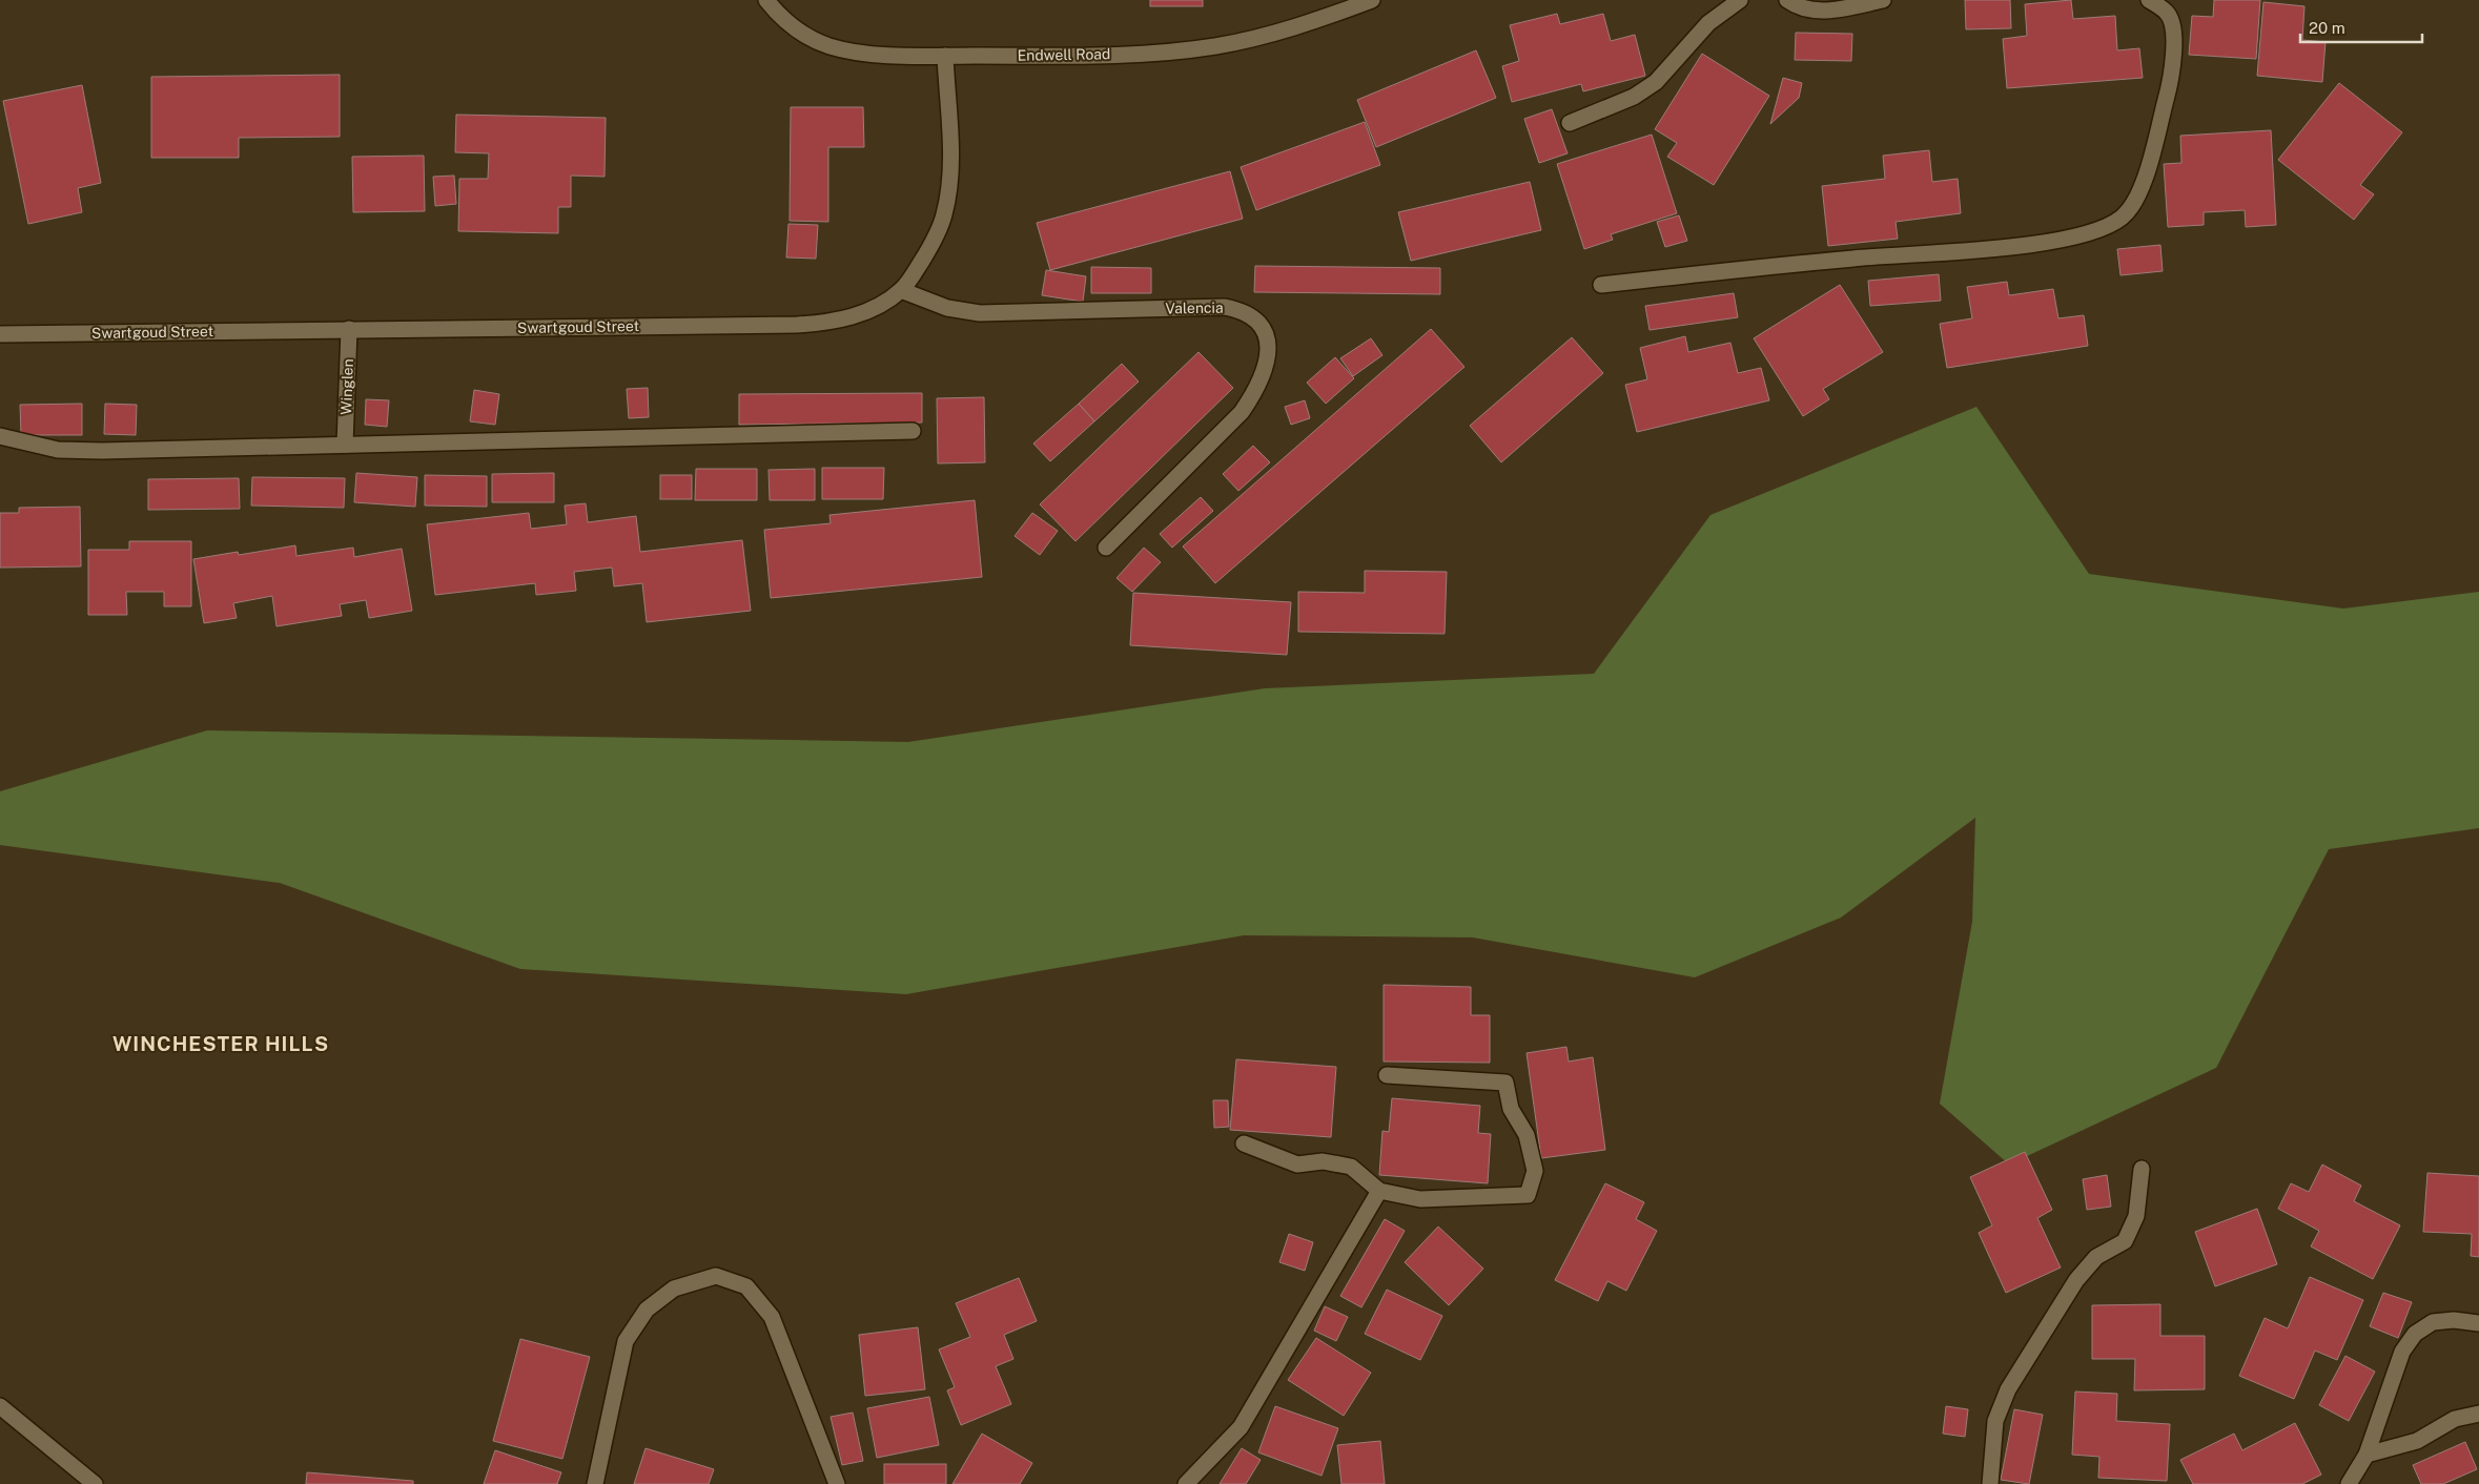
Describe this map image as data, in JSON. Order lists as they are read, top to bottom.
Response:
{
  "streets": {
    "street": [
      "Endwell Road",
      "Valencia",
      "Swartgoud Street",
      "Winglen"
    ]
  },
  "crossings": [
    ["Endwell Road", "Swartgoud Street"],
    ["Valencia", "Swartgoud Street"],
    ["Swartgoud Street", "Winglen"]
  ],
  "districts": ["WINCHESTER HILLS"],
  "scale_bar": "20 m"
}
